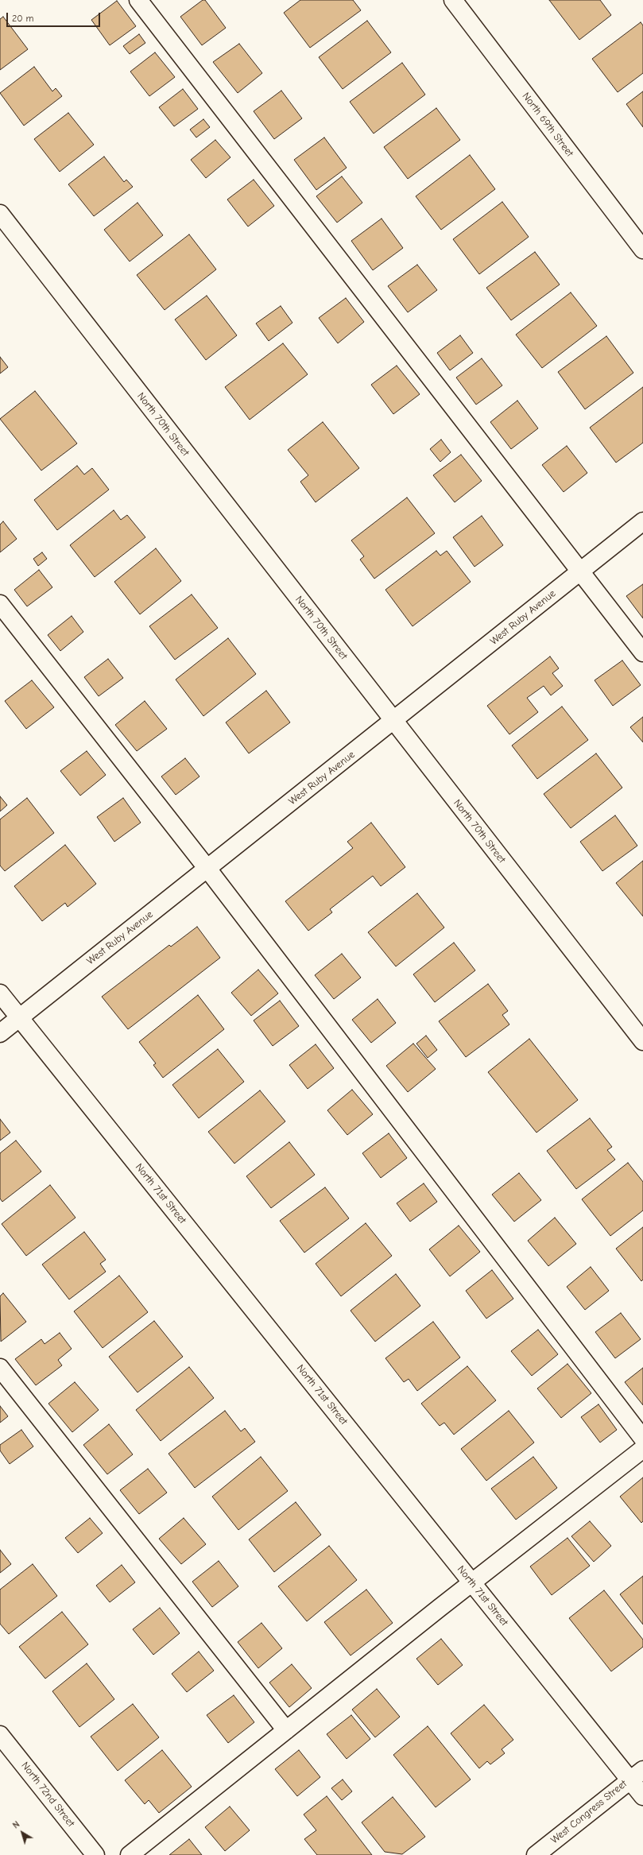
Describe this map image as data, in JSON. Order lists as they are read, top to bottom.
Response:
{
  "streets": {
    "street": [
      "North 69th Street",
      "North 70th Street",
      "West Ruby Avenue",
      "North 71st Street",
      "North 72nd Street",
      "West Congress Street"
    ]
  },
  "crossings": [
    ["North 70th Street", "West Ruby Avenue"],
    ["West Ruby Avenue", "North 71st Street"],
    ["North 71st Street", "West Congress Street"]
  ],
  "scale_bar": "20 m",
  "north": "top left"
}
